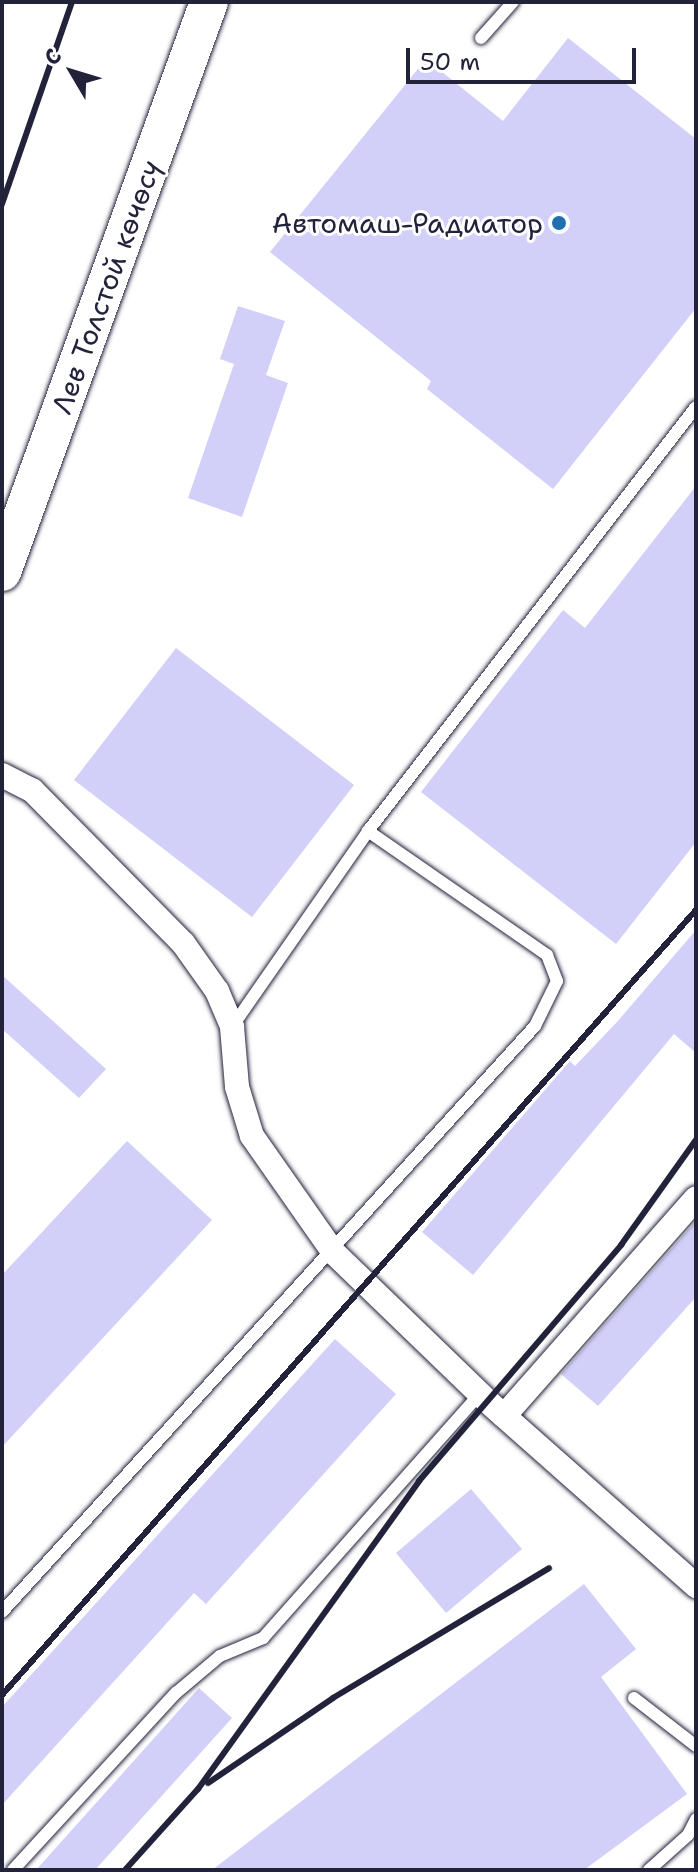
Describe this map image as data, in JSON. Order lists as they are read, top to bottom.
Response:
{
  "streets": {
    "main road": ["Лев Толстой көчөсү"]
  },
  "places": ["Автомаш-Радиатор"],
  "scale_bar": "50 m",
  "north": "top left"
}
